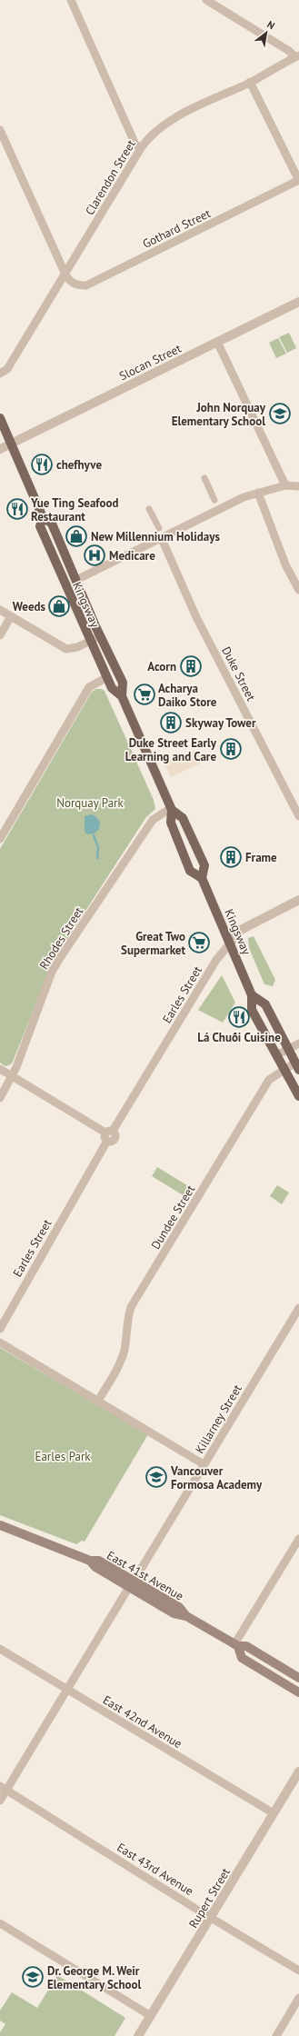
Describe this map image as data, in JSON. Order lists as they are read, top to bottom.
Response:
{
  "streets": {
    "main road": ["Kingsway", "East 41st Avenue"],
    "street": [
      "Clarendon Street",
      "Gothard Street",
      "Slocan Street",
      "Duke Street",
      "Rhodes Street",
      "Earles Street",
      "Dundee Street",
      "Killarney Street",
      "East 42nd Avenue",
      "East 43rd Avenue",
      "Rupert Street"
    ]
  },
  "crossings": [
    ["Clarendon Street", "Gothard Street"],
    ["Slocan Street", "Kingsway"],
    ["Kingsway", "Rhodes Street"],
    ["Kingsway", "Earles Street"],
    ["Kingsway", "Dundee Street"],
    ["Killarney Street", "East 41st Avenue"],
    ["Killarney Street", "East 42nd Avenue"],
    ["Killarney Street", "East 43rd Avenue"],
    ["East 42nd Avenue", "Rupert Street"],
    ["East 43rd Avenue", "Rupert Street"]
  ],
  "parks": ["Norquay Park", "Earles Park"],
  "places": {
    "school or university": ["John Norquay Elementary School", "Vancouver Formosa Academy", "Dr. George M. Weir Elementary School"],
    "restaurant": ["chefhyve", "Yue Ting Seafood Restaurant", "Lá Chuối Cuisine"],
    "shop": ["New Millennium Holidays", "Weeds"],
    "hospital": ["Medicare"],
    "building": [
      "Acorn",
      "Skyway Tower",
      "Duke Street Early Learning and Care",
      "Frame"
    ],
    "supermarket": ["Acharya Daiko Store", "Great Two Supermarket"]
  },
  "north": "top right"
}
